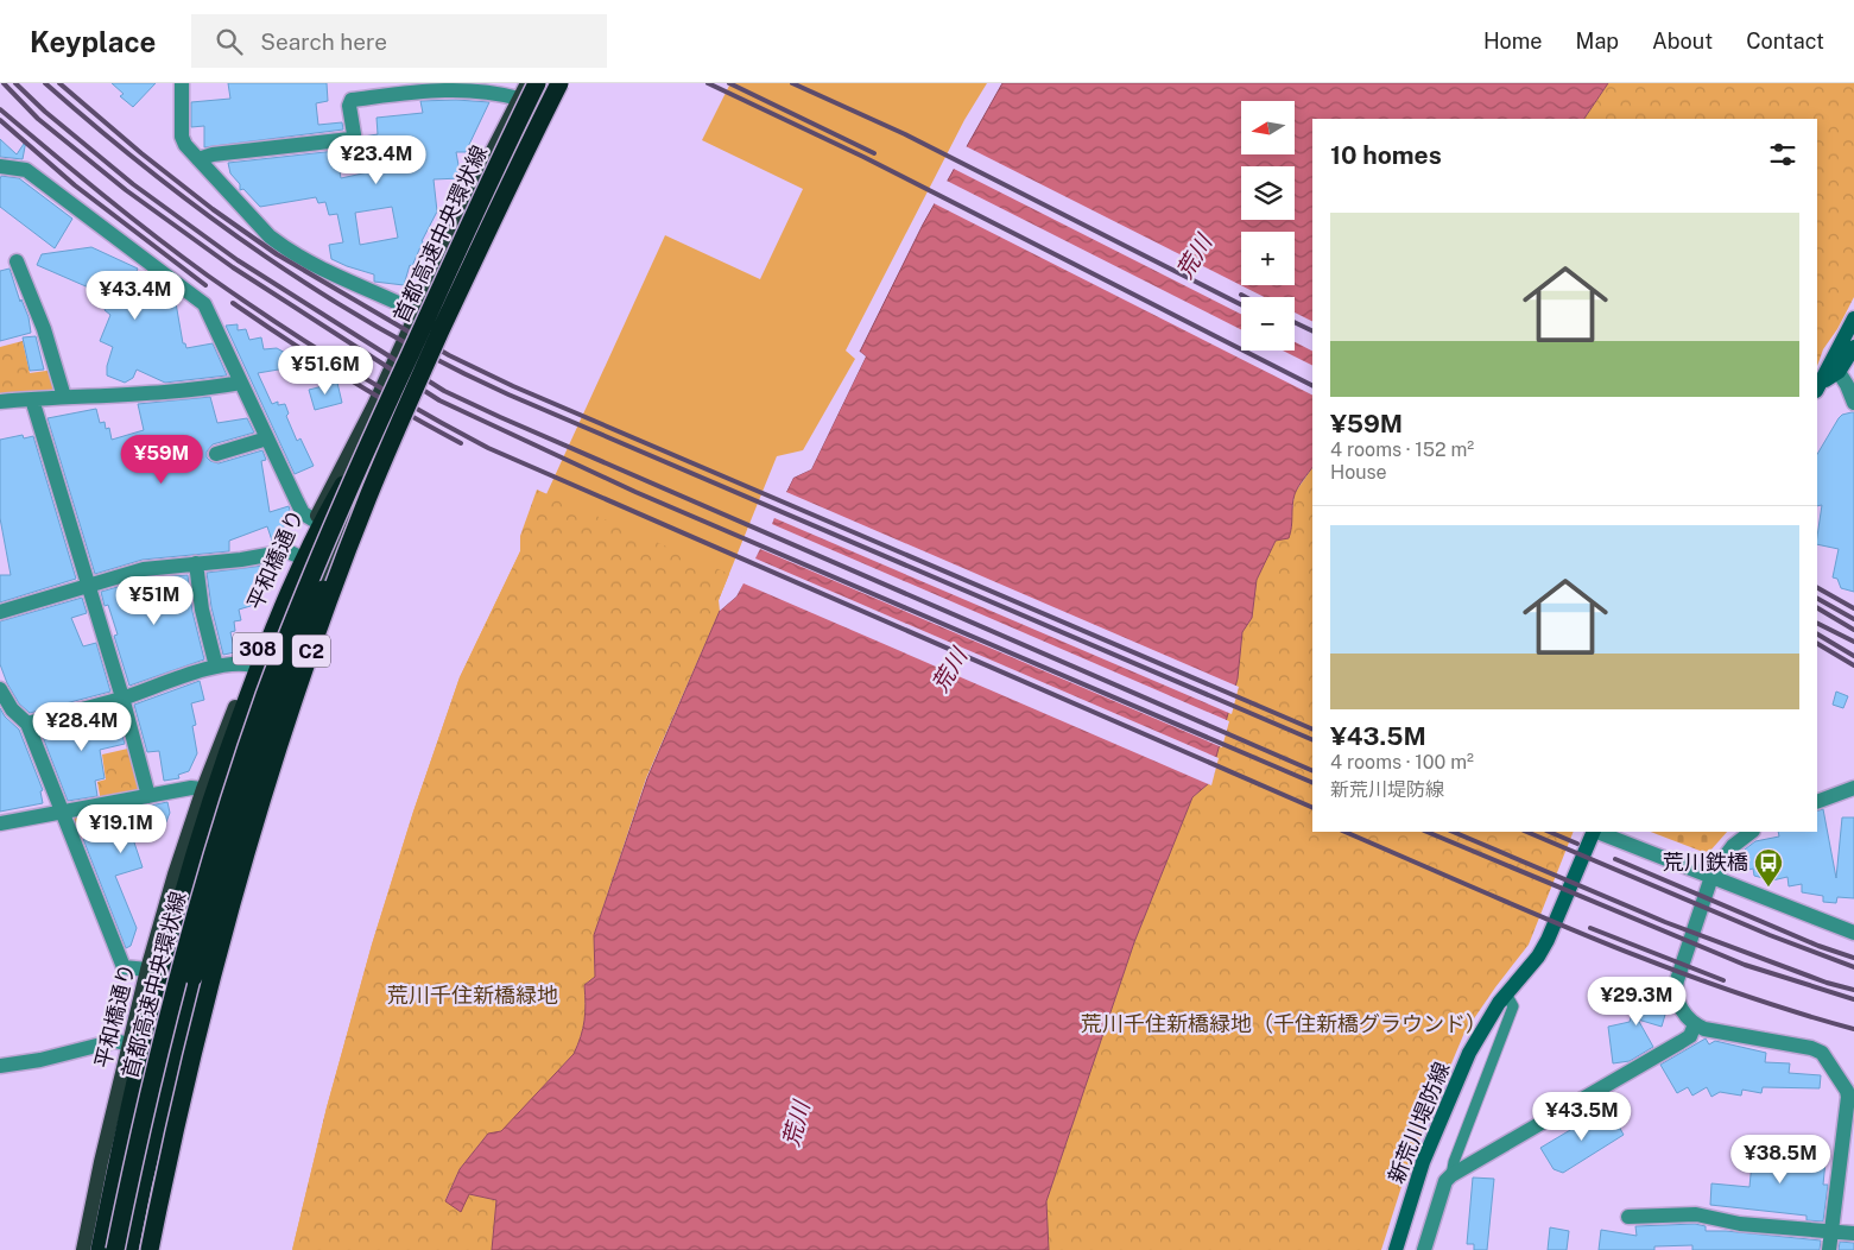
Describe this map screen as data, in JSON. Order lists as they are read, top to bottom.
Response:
{
  "streets": {
    "highway": ["首都高速中央環状線", "C2"],
    "main road": ["平和橋通り", "308", "新荒川堤防線"]
  },
  "water": ["荒川"],
  "parks": ["荒川千住新橋緑地", "荒川千住新橋緑地（千住新橋グラウンド）"],
  "places": {
    "bus stop": ["荒川鉄橋"]
  },
  "north": "left",
  "page": {
    "header": "Keyplace",
    "search": "Search here",
    "nav": [
      "Home",
      "Map",
      "About",
      "Contact"
    ],
    "map_buttons": ["+", "−"],
    "heading": "10 homes",
    "price": [
      "¥23.4M",
      "¥43.4M",
      "¥51.6M",
      "¥59M",
      "¥51M",
      "¥28.4M",
      "¥19.1M",
      "¥29.3M",
      "¥43.5M",
      "¥38.5M"
    ],
    "list": [
      {
        "name": "¥59M",
        "note": "4 rooms · 152 m² · House"
      },
      {
        "name": "¥43.5M",
        "note": "4 rooms · 100 m² · 新荒川堤防線"
      }
    ]
  }
}
